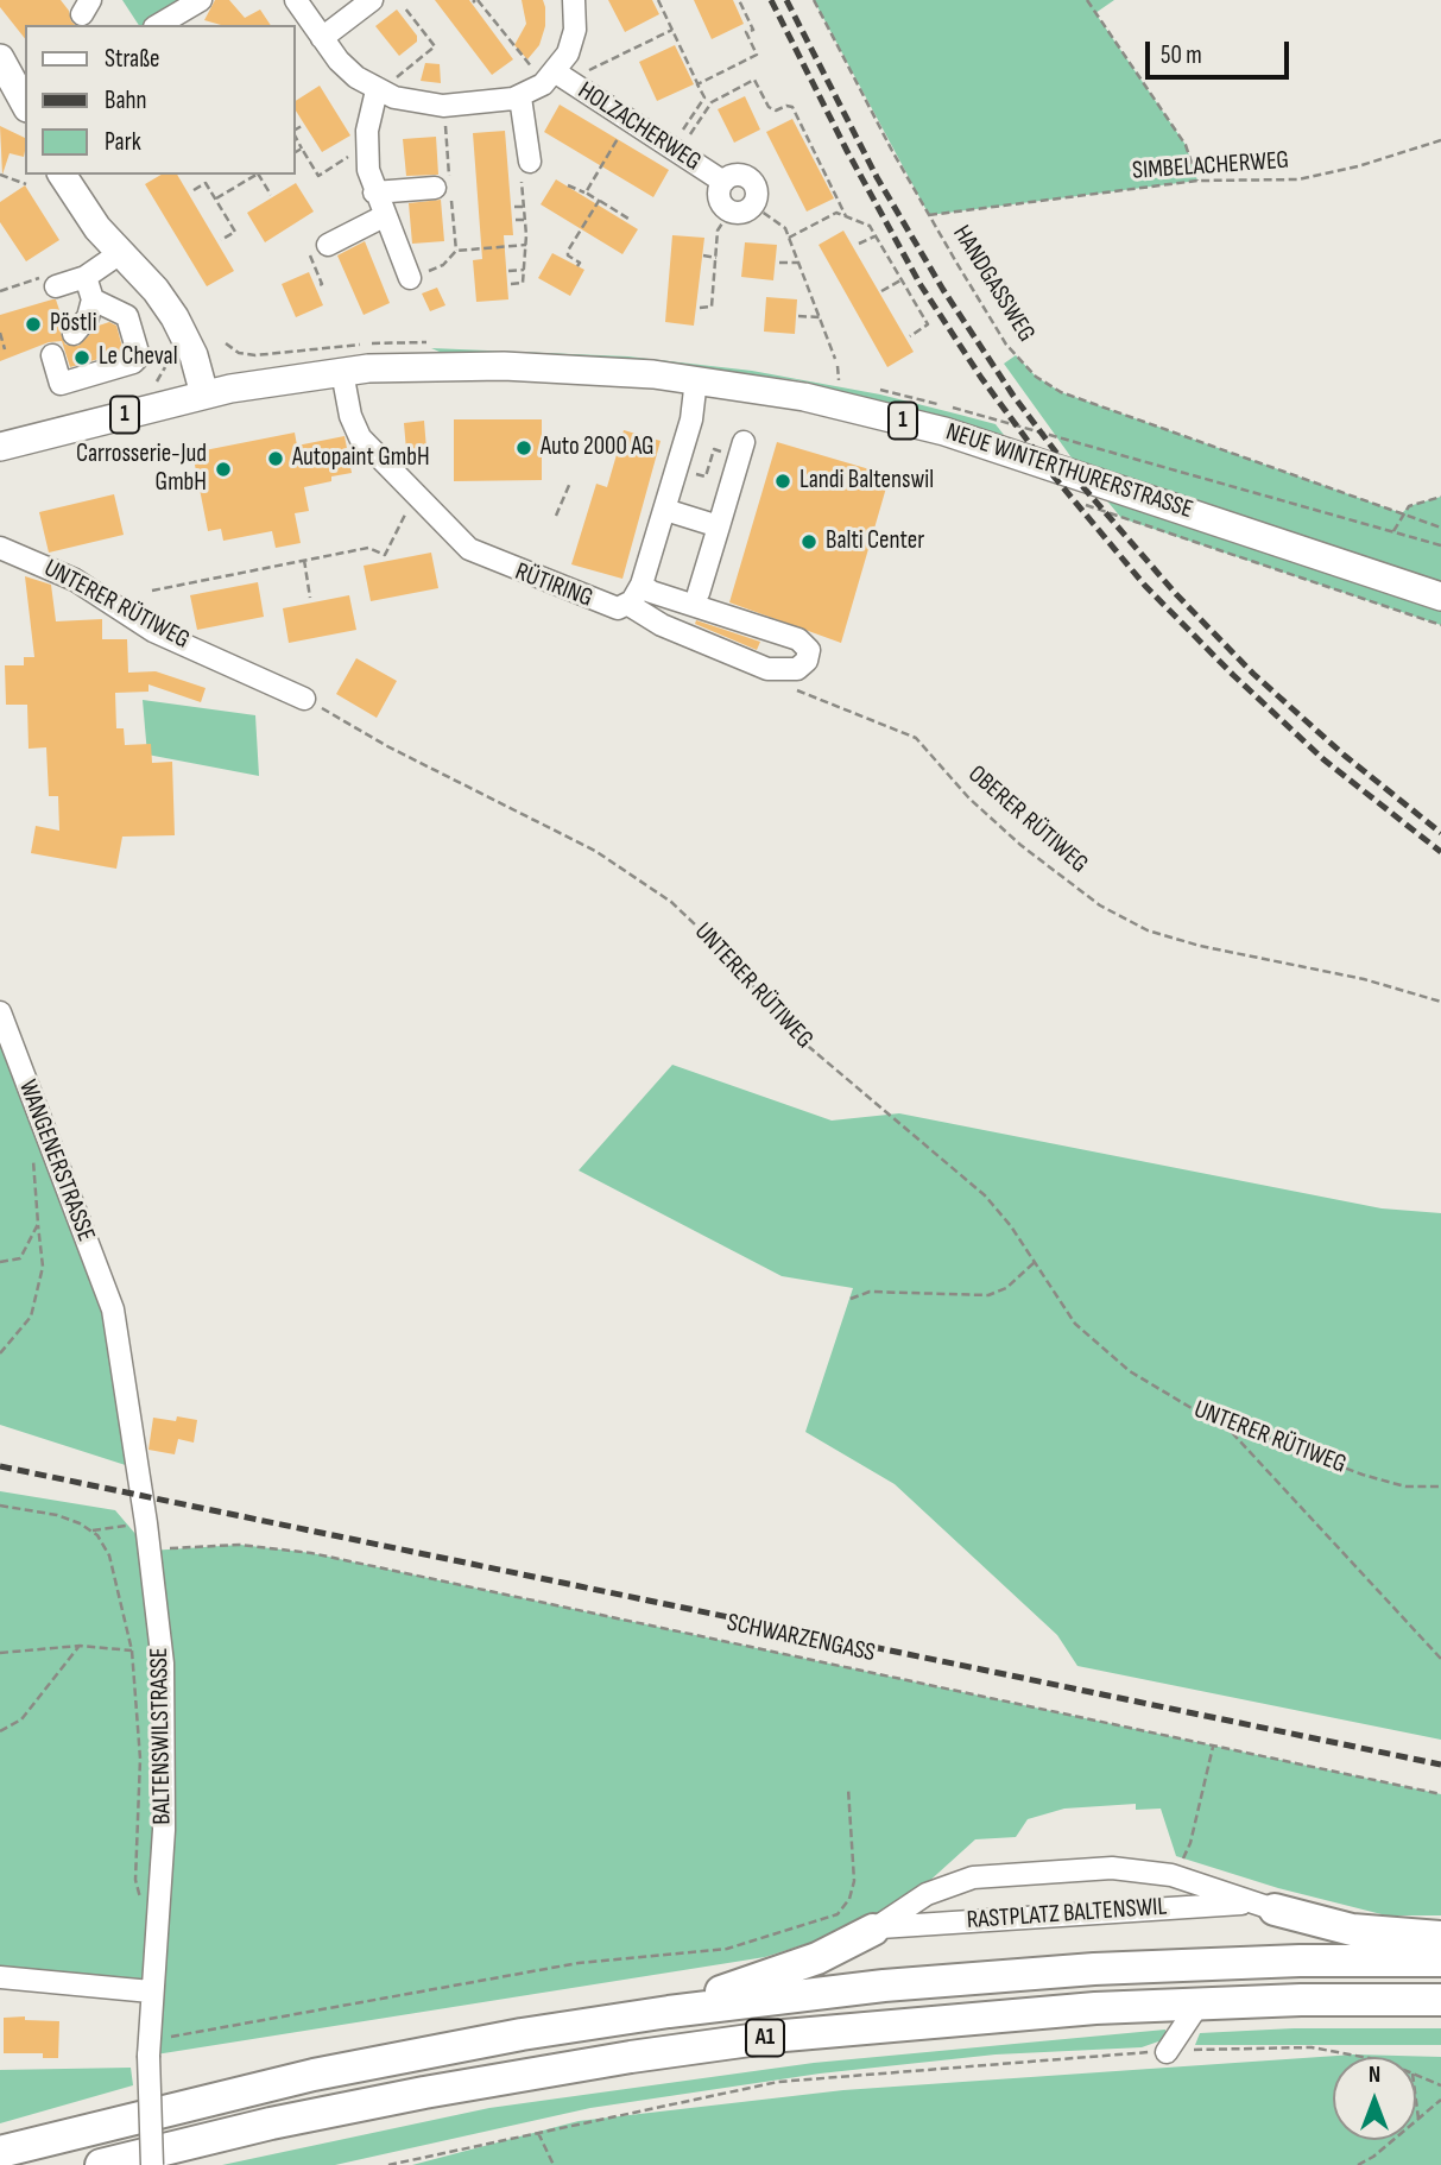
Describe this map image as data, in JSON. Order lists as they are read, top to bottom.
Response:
{
  "streets": {
    "highway": ["A1"],
    "main road": ["1", "NEUE WINTERTHURERSTRASSE"],
    "street": [
      "HOLZACHERWEG",
      "RÜTIRING",
      "UNTERER RÜTIWEG",
      "WANGENERSTRASSE",
      "BALTENSWILSTRASSE",
      "RASTPLATZ BALTENSWIL"
    ],
    "path": [
      "SIMBELACHERWEG",
      "HANDGASSWEG",
      "OBERER RÜTIWEG",
      "SCHWARZENGASS"
    ]
  },
  "crossings": [
    ["SIMBELACHERWEG", "HANDGASSWEG"],
    ["NEUE WINTERTHURERSTRASSE", "RÜTIRING"],
    ["WANGENERSTRASSE", "BALTENSWILSTRASSE"],
    ["SCHWARZENGASS", "BALTENSWILSTRASSE"],
    ["RASTPLATZ BALTENSWIL", "A1"]
  ],
  "places": [
    "Pöstli",
    "Le Cheval",
    "Auto 2000 AG",
    "Autopaint GmbH",
    "Carrosserie-Jud GmbH",
    "Landi Baltenswil",
    "Balti Center"
  ],
  "legend": ["Straße", "Bahn", "Park"],
  "scale_bar": "50 m",
  "north": "top"
}
